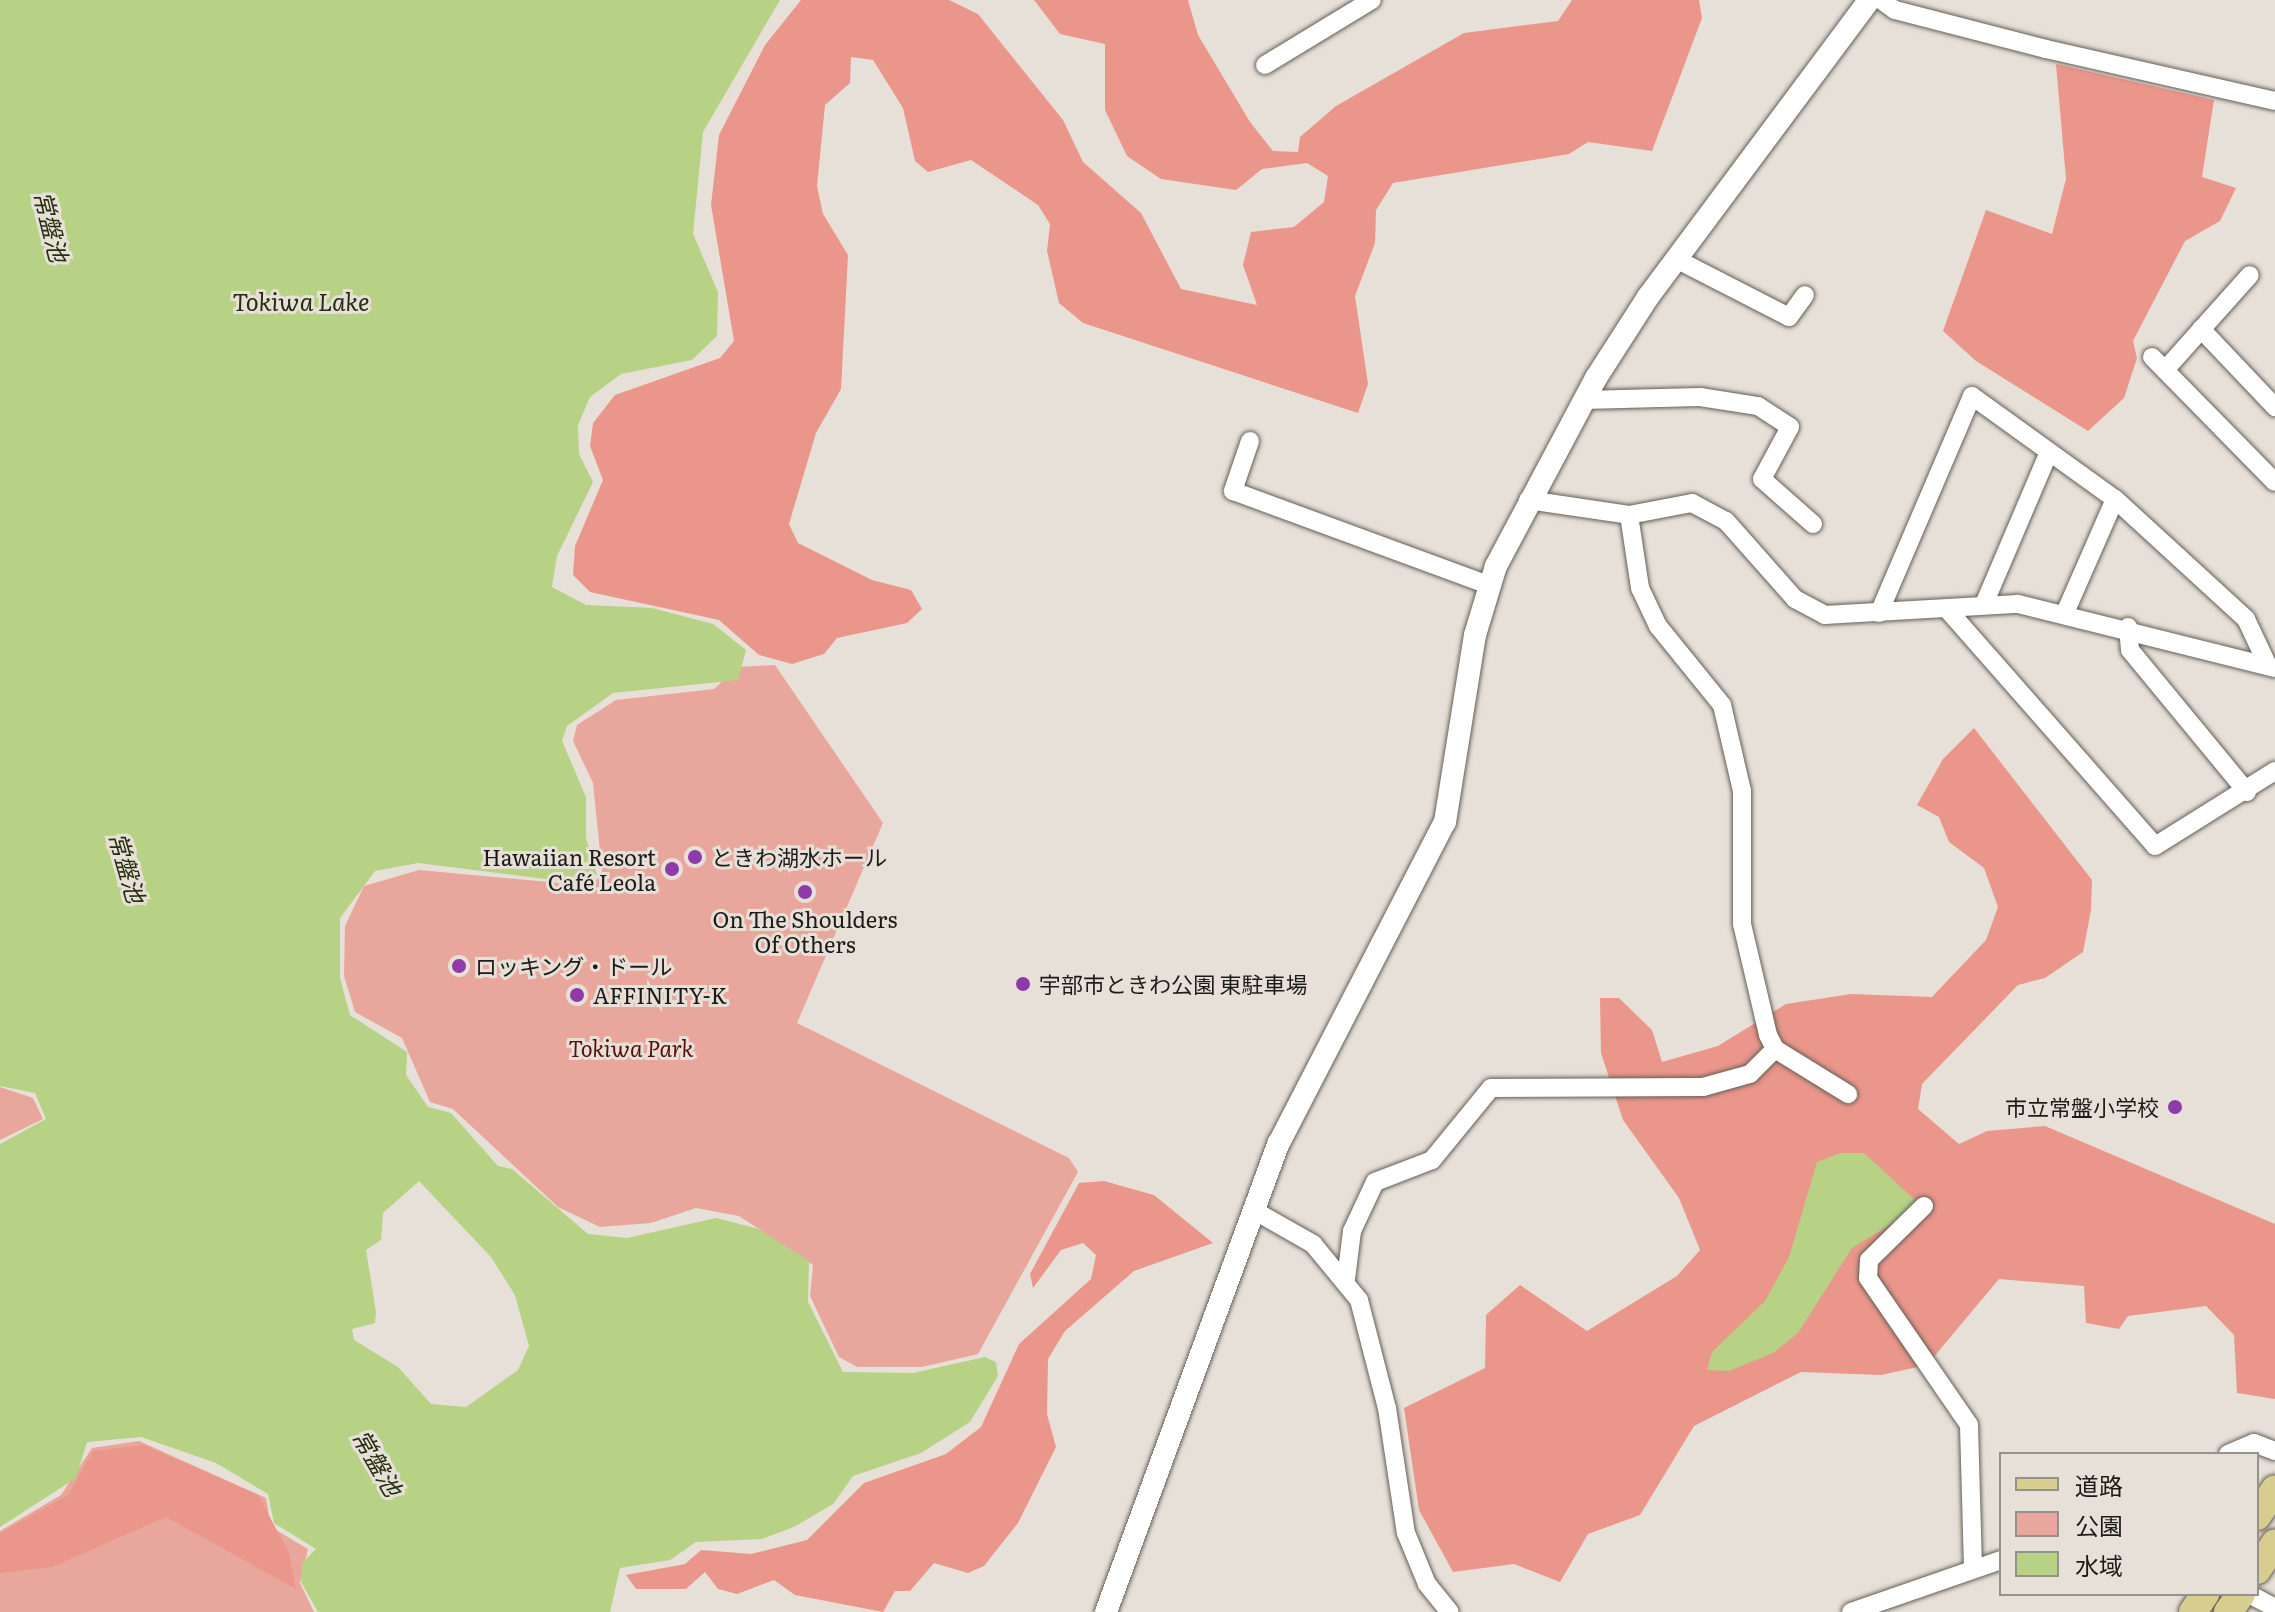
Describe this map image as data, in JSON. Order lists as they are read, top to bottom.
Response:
{
  "water": ["常盤池", "Tokiwa Lake"],
  "parks": ["Tokiwa Park"],
  "places": [
    "ときわ湖水ホール",
    "Hawaiian Resort Café Leola",
    "On The Shoulders Of Others",
    "ロッキング・ドール",
    "宇部市ときわ公園 東駐車場",
    "AFFINITY-K",
    "市立常盤小学校"
  ],
  "legend": ["道路", "公園", "水域"]
}
